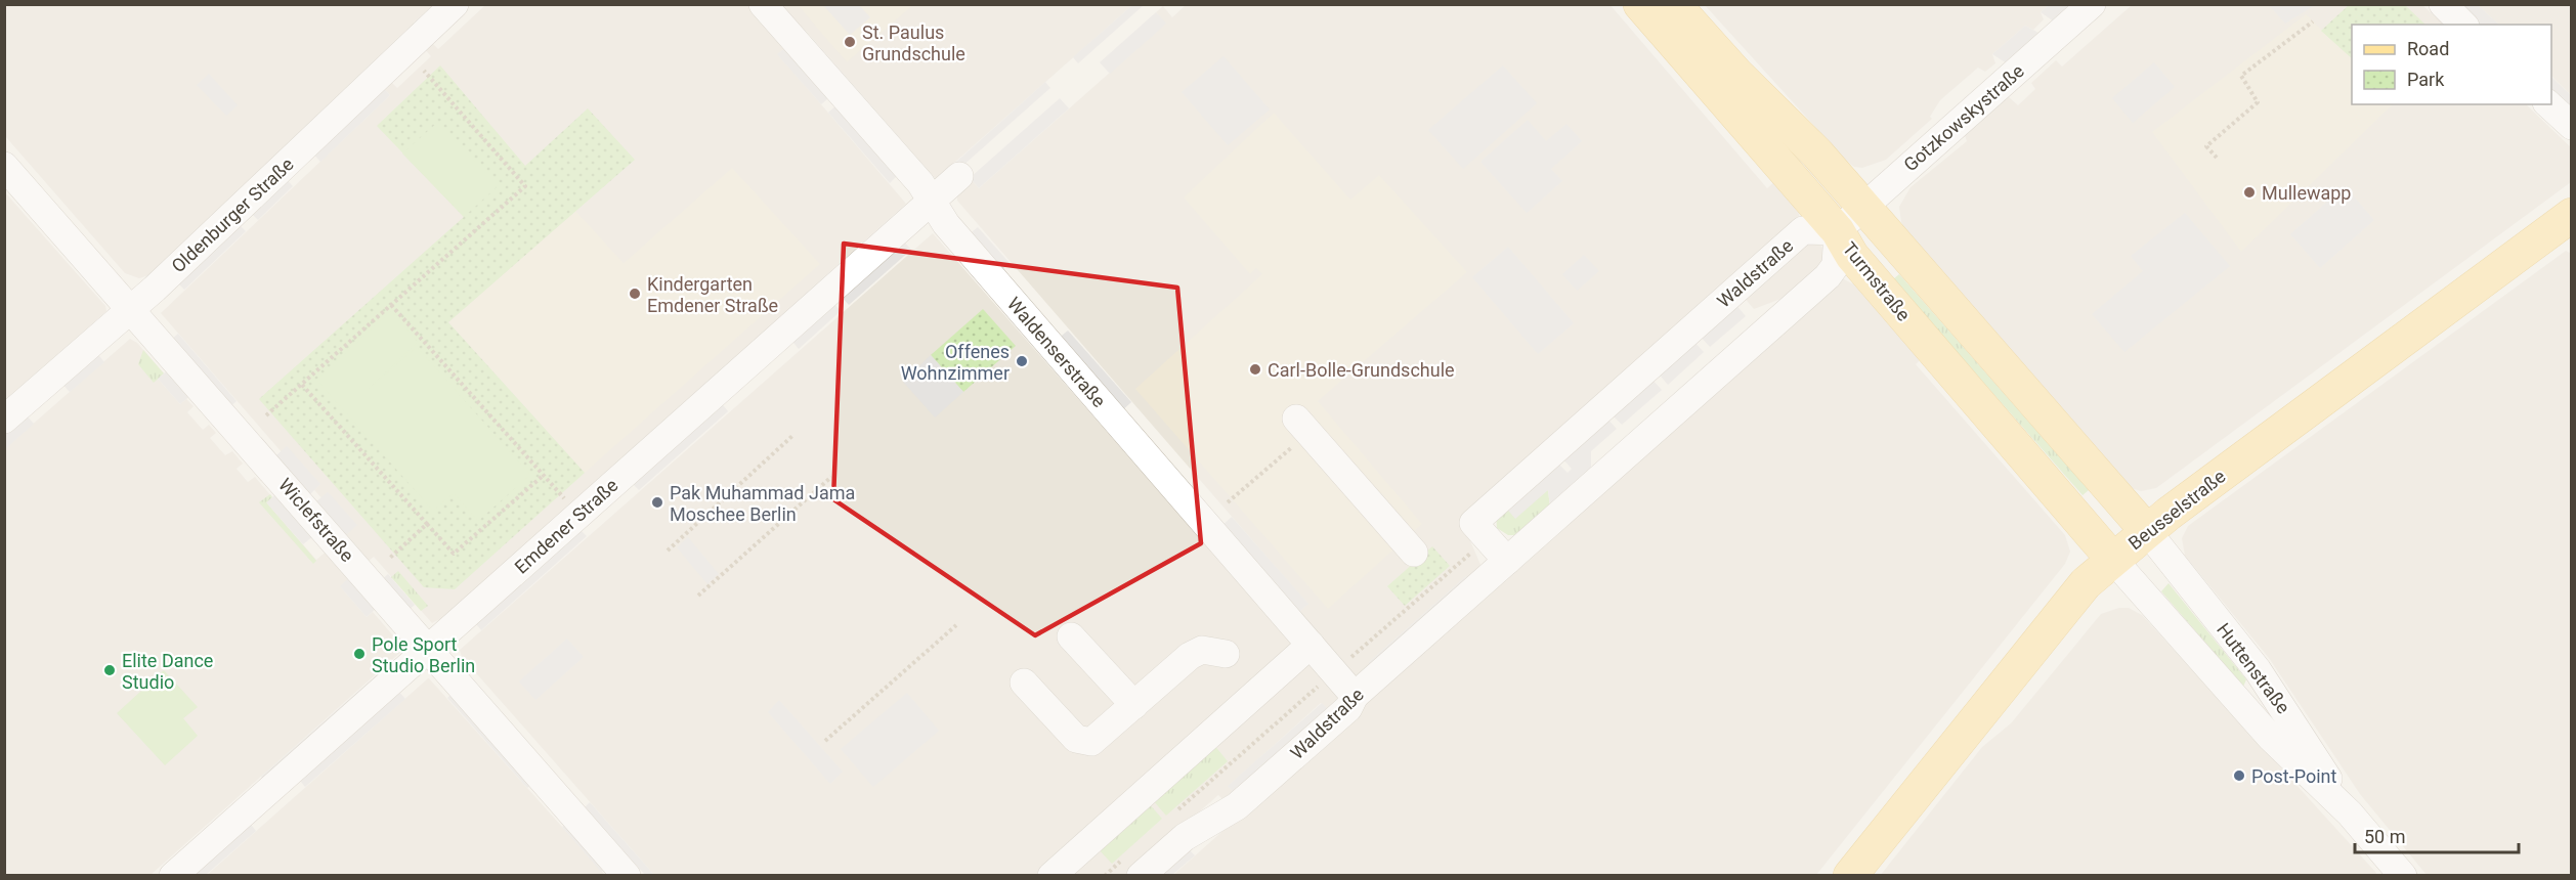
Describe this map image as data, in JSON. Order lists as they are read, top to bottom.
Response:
{
  "streets": {
    "main road": ["Turmstraße", "Beusselstraße"],
    "street": [
      "Gotzkowskystraße",
      "Oldenburger Straße",
      "Waldstraße",
      "Waldenserstraße",
      "Wiclefstraße",
      "Emdener Straße",
      "Huttenstraße"
    ]
  },
  "crossings": [
    ["Gotzkowskystraße", "Waldstraße"],
    ["Gotzkowskystraße", "Turmstraße"],
    ["Oldenburger Straße", "Wiclefstraße"],
    ["Waldstraße", "Turmstraße"],
    ["Waldstraße", "Waldenserstraße"],
    ["Turmstraße", "Beusselstraße"],
    ["Turmstraße", "Huttenstraße"],
    ["Waldenserstraße", "Emdener Straße"],
    ["Beusselstraße", "Huttenstraße"],
    ["Wiclefstraße", "Emdener Straße"]
  ],
  "places": [
    "St. Paulus Grundschule",
    "Mullewapp",
    "Kindergarten Emdener Straße",
    "Offenes Wohnzimmer",
    "Carl-Bolle-Grundschule",
    "Pak Muhammad Jama Moschee Berlin",
    "Pole Sport Studio Berlin",
    "Elite Dance Studio",
    "Post-Point"
  ],
  "legend": ["Road", "Park"],
  "scale_bar": "50 m"
}
